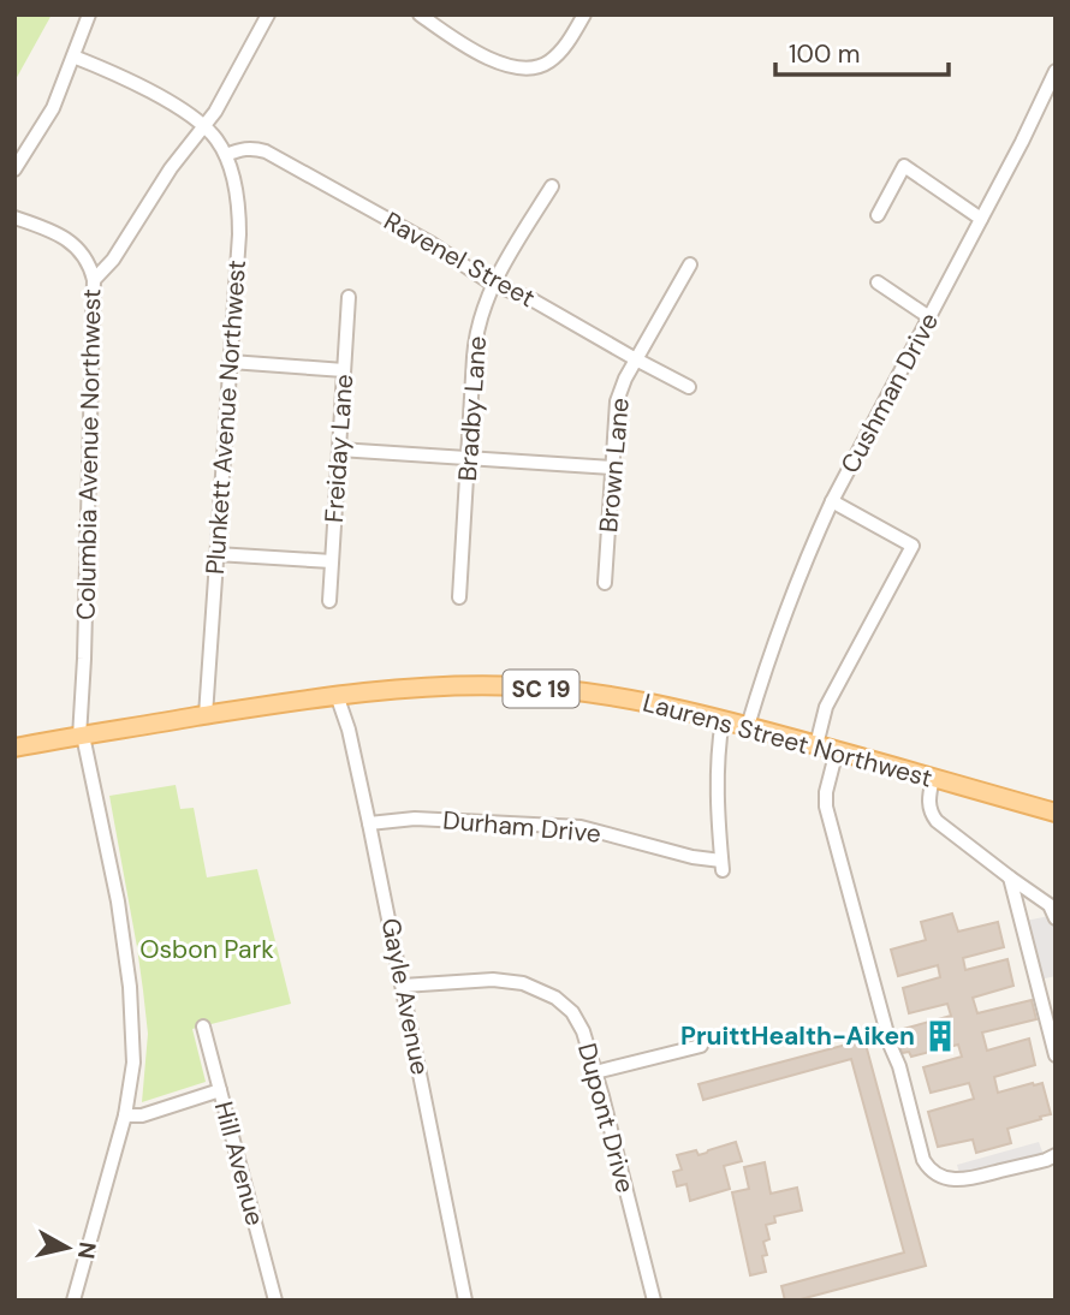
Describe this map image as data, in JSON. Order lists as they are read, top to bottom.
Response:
{
  "streets": {
    "main road": ["SC 19", "Laurens Street Northwest"],
    "street": [
      "Ravenel Street",
      "Cushman Drive",
      "Bradby Lane",
      "Plunkett Avenue Northwest",
      "Freiday Lane",
      "Columbia Avenue Northwest",
      "Brown Lane",
      "Durham Drive",
      "Gayle Avenue",
      "Dupont Drive",
      "Hill Avenue"
    ]
  },
  "crossings": [
    ["Ravenel Street", "Bradby Lane"],
    ["Ravenel Street", "Plunkett Avenue Northwest"],
    ["Ravenel Street", "Brown Lane"],
    ["Cushman Drive", "Laurens Street Northwest"],
    ["Plunkett Avenue Northwest", "Laurens Street Northwest"],
    ["Columbia Avenue Northwest", "Laurens Street Northwest"],
    ["Laurens Street Northwest", "Durham Drive"],
    ["Laurens Street Northwest", "Gayle Avenue"],
    ["Durham Drive", "Gayle Avenue"],
    ["Gayle Avenue", "Dupont Drive"]
  ],
  "parks": ["Osbon Park"],
  "places": {
    "building": ["PruittHealth-Aiken"]
  },
  "scale_bar": "100 m",
  "north": "right"
}
